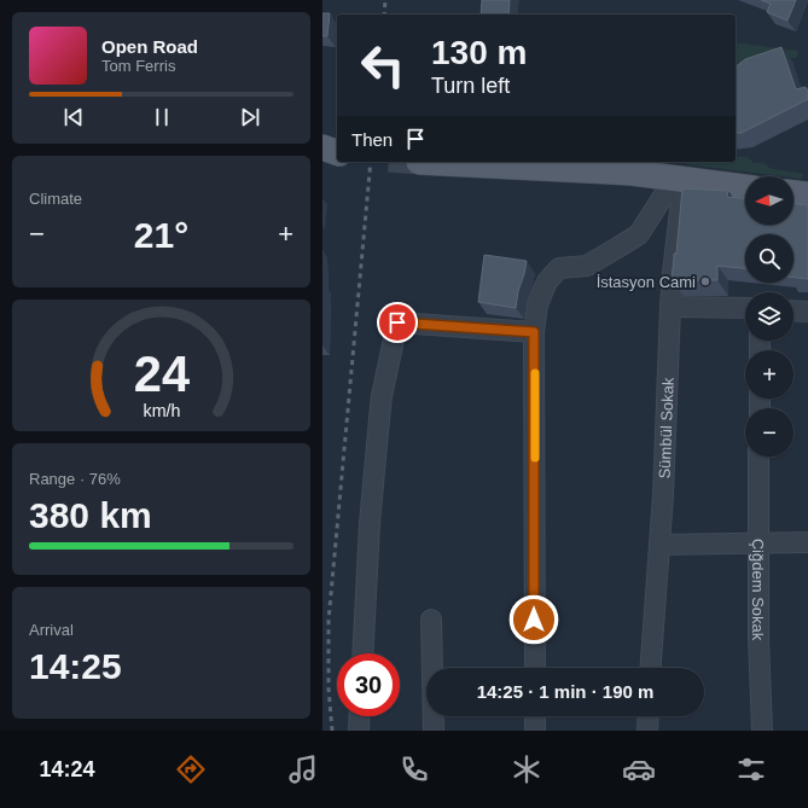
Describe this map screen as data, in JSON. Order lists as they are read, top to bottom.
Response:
{
  "streets": {
    "street": ["Sümbül Sokak", "Çiğdem Sokak"]
  },
  "places": ["İstasyon Cami"],
  "north": "left",
  "page": {
    "turn": ["130 m", "Turn left"],
    "song": ["Open Road", "Tom Ferris"],
    "then": "Then",
    "tile": [
      "Climate",
      ["Range · 76%", "380 km"],
      ["Arrival", "14:25"]
    ],
    "map_buttons": ["+", "−"],
    "heat": ["−", "21°", "+"],
    "limit": "30",
    "trip": "14:25 · 1 min · 190 m",
    "tabs": "14:24",
    "gauge": ["24", "km/h"]
  }
}
